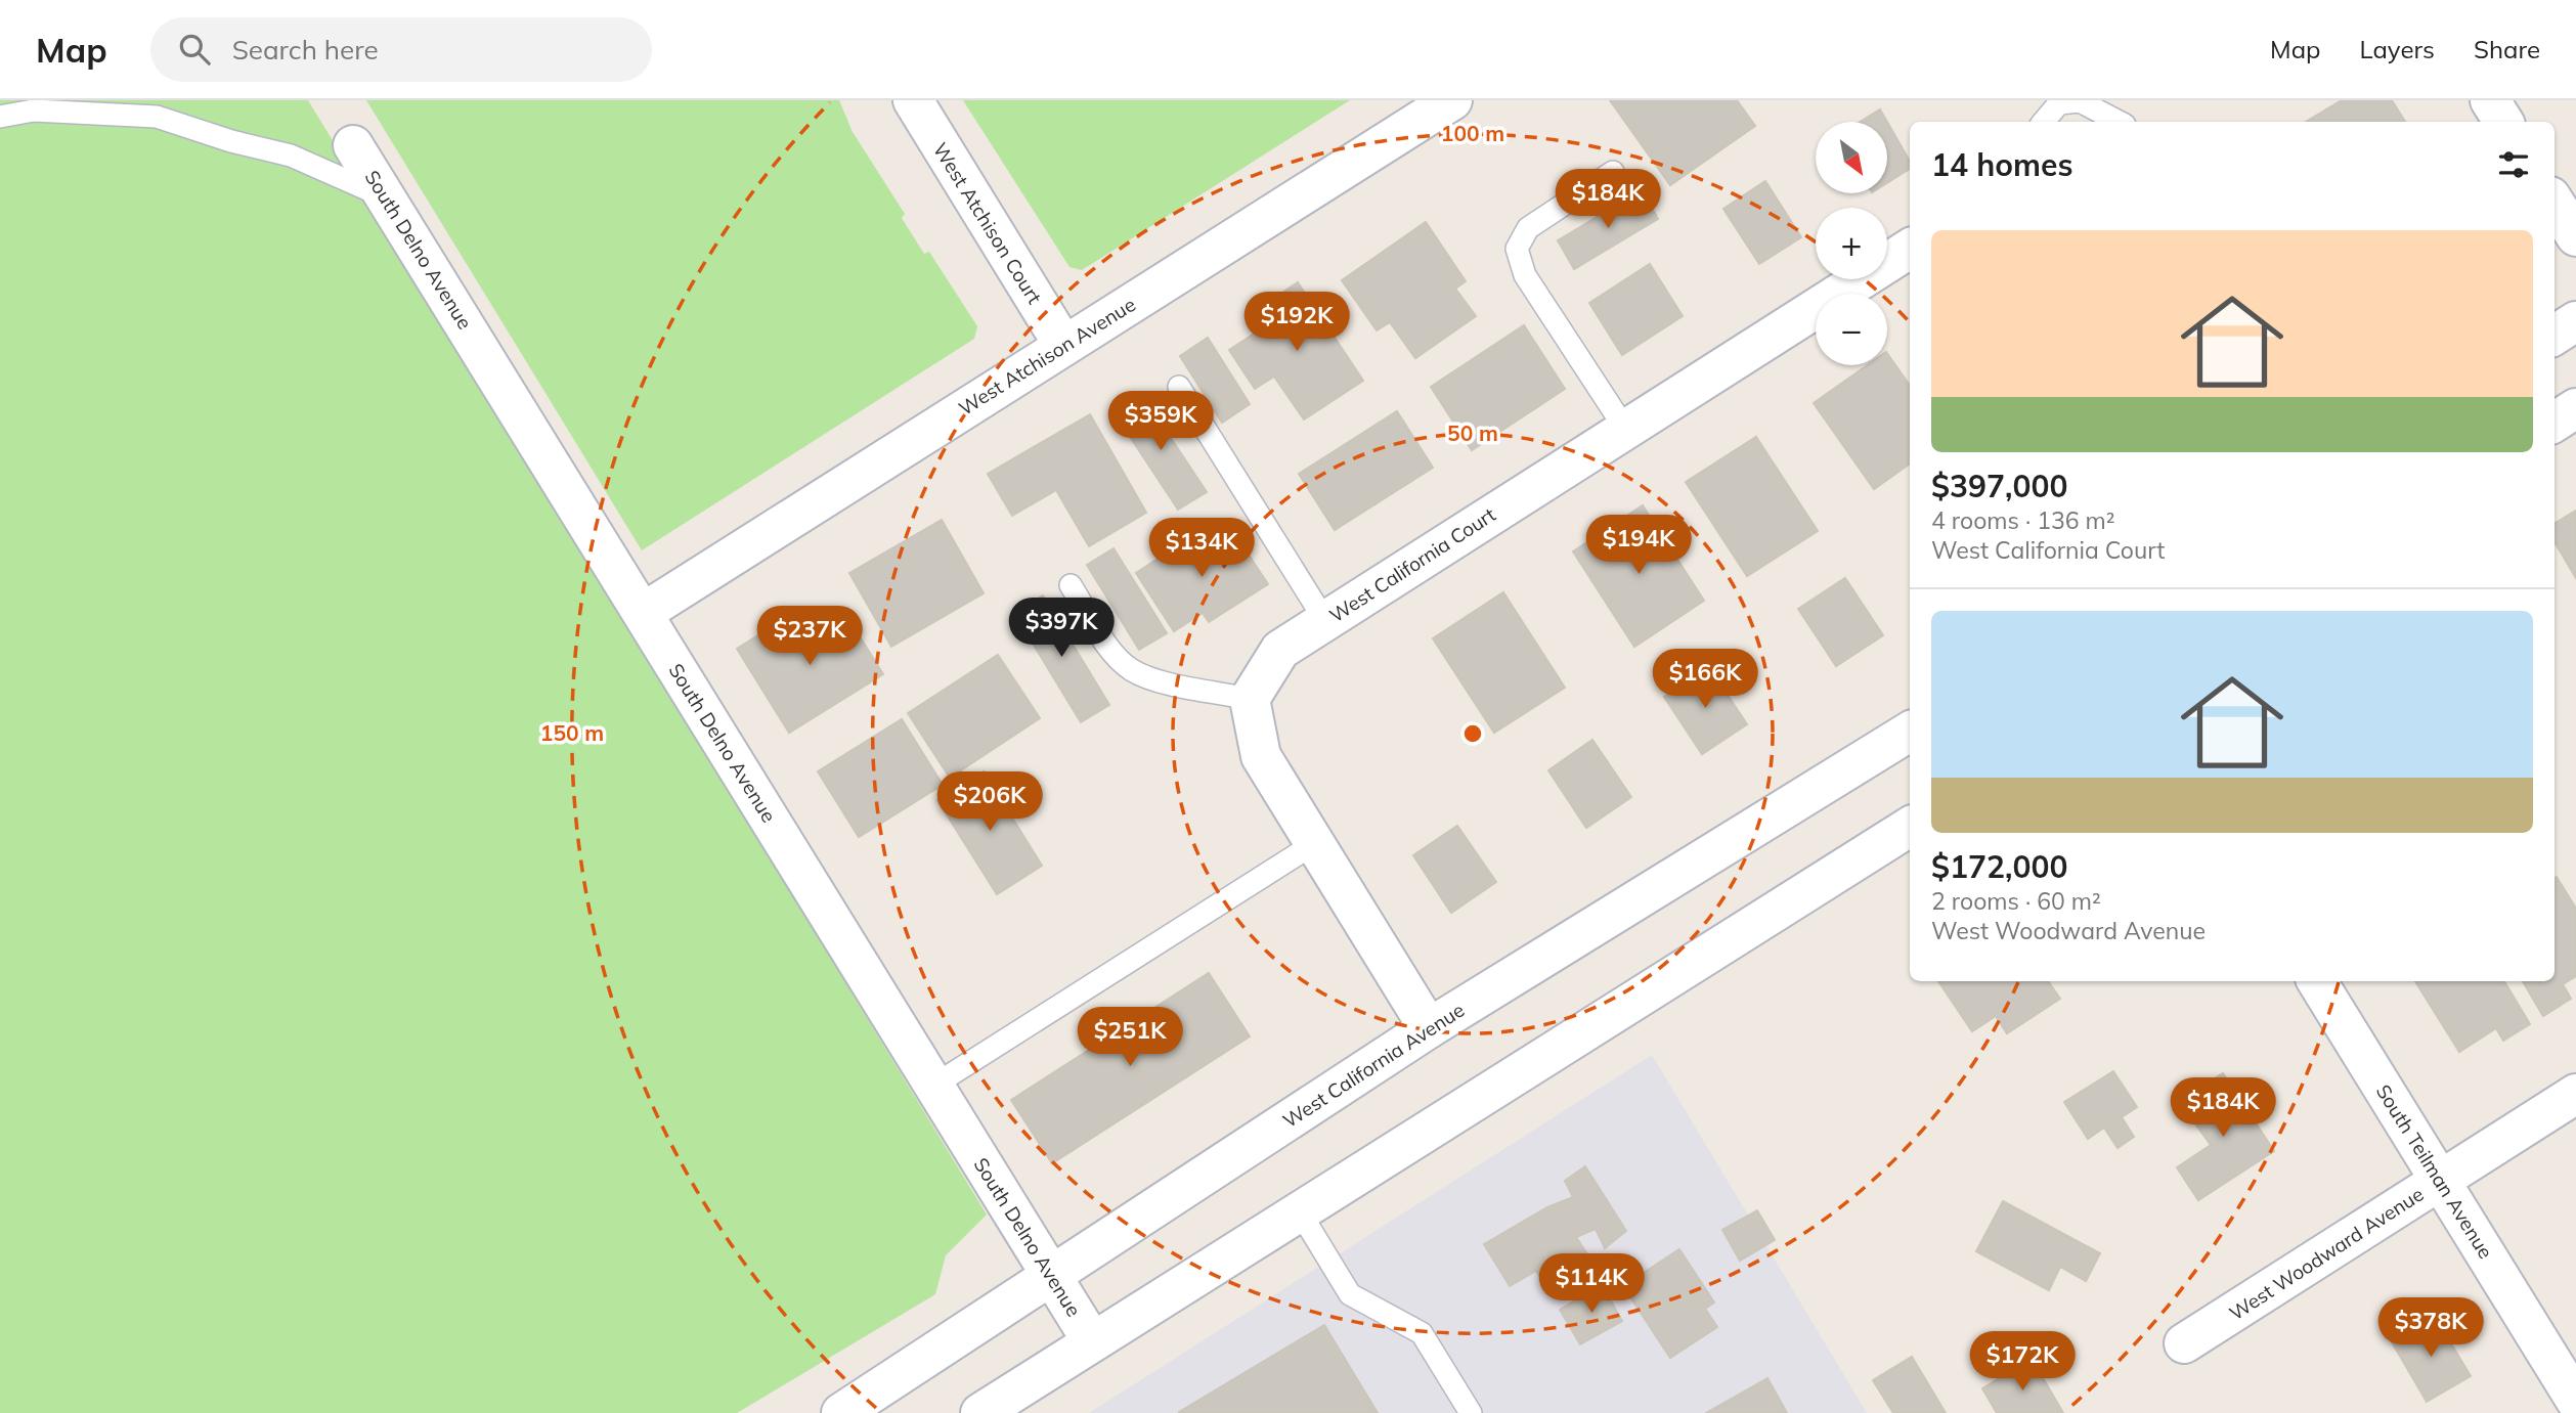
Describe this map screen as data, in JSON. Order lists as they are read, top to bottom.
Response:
{
  "streets": {
    "street": [
      "West Atchison Court",
      "South Delno Avenue",
      "West Atchison Avenue",
      "West California Court",
      "West California Avenue",
      "South Teilman Avenue",
      "West Woodward Avenue"
    ]
  },
  "crossings": [
    ["West Atchison Court", "West Atchison Avenue"],
    ["South Delno Avenue", "West Atchison Avenue"],
    ["South Delno Avenue", "West California Avenue"],
    ["South Teilman Avenue", "West Woodward Avenue"]
  ],
  "north": "bottom right",
  "page": {
    "header": "Map",
    "search": "Search here",
    "nav": ["Map", "Layers", "Share"],
    "map_buttons": ["+", "−"],
    "heading": "14 homes",
    "price": [
      "$184K",
      "$192K",
      "$359K",
      "$194K",
      "$134K",
      "$397K",
      "$237K",
      "$166K",
      "$206K",
      "$251K",
      "$184K",
      "$114K",
      "$378K",
      "$172K"
    ],
    "list": [
      {
        "name": "$397,000",
        "note": "4 rooms · 136 m² · West California Court"
      },
      {
        "name": "$172,000",
        "note": "2 rooms · 60 m² · West Woodward Avenue"
      }
    ]
  },
  "rings": ["100 m", "50 m", "150 m"]
}
